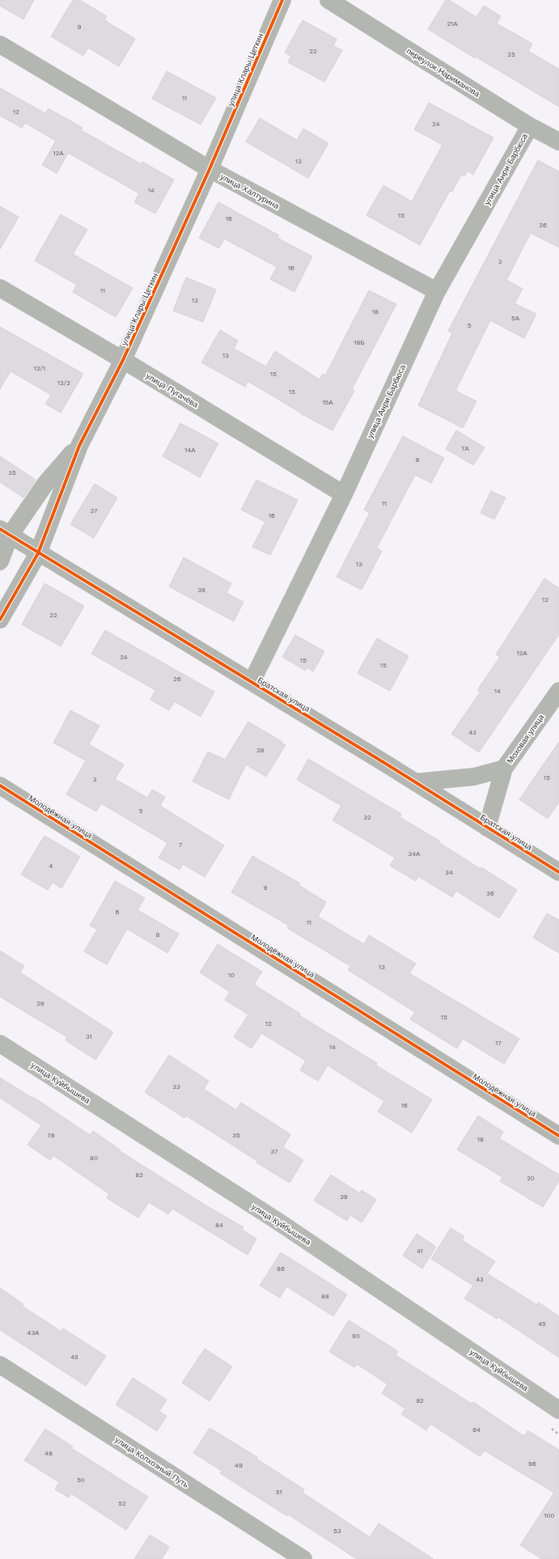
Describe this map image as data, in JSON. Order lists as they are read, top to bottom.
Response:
{
  "streets": {
    "main road": ["улица Куйбышева"],
    "street": [
      "улица Клары Цеткин",
      "переулок Нариманова",
      "улица Анри Барбюса",
      "улица Халтурина",
      "улица Пугачёва",
      "Братская улица",
      "Моховая улица",
      "Молодёжная улица",
      "улица Колхозный Путь"
    ]
  },
  "crossings": [
    ["улица Клары Цеткин", "улица Халтурина"],
    ["улица Клары Цеткин", "улица Пугачёва"],
    ["улица Клары Цеткин", "Братская улица"],
    ["переулок Нариманова", "улица Анри Барбюса"],
    ["улица Анри Барбюса", "улица Халтурина"],
    ["улица Анри Барбюса", "улица Пугачёва"],
    ["улица Анри Барбюса", "Братская улица"],
    ["Братская улица", "Моховая улица"]
  ],
  "house_numbers": [
    "21А",
    "9",
    "22",
    "25",
    "11",
    "12",
    "24",
    "12А",
    "13",
    "14",
    "15",
    "16",
    "26",
    "3",
    "16",
    "11",
    "13",
    "18",
    "5А",
    "5",
    "18Б",
    "13",
    "12/1",
    "15",
    "12/2",
    "15",
    "15А",
    "7А",
    "14А",
    "9",
    "35",
    "11",
    "37",
    "16",
    "13",
    "39",
    "12",
    "22",
    "12А",
    "24",
    "15",
    "15",
    "26",
    "14",
    "43",
    "28",
    "15",
    "3",
    "5",
    "32",
    "7",
    "34А",
    "4",
    "34",
    "9",
    "36",
    "6",
    "11",
    "8",
    "13",
    "10",
    "29",
    "15",
    "12",
    "31",
    "17",
    "14",
    "33",
    "16",
    "78",
    "35",
    "18",
    "37",
    "80",
    "82",
    "20",
    "39",
    "84",
    "41",
    "86",
    "43",
    "88",
    "45",
    "43А",
    "90",
    "45",
    "92",
    "94",
    "48",
    "96",
    "49",
    "50",
    "51",
    "52",
    "100",
    "53"
  ]
}
